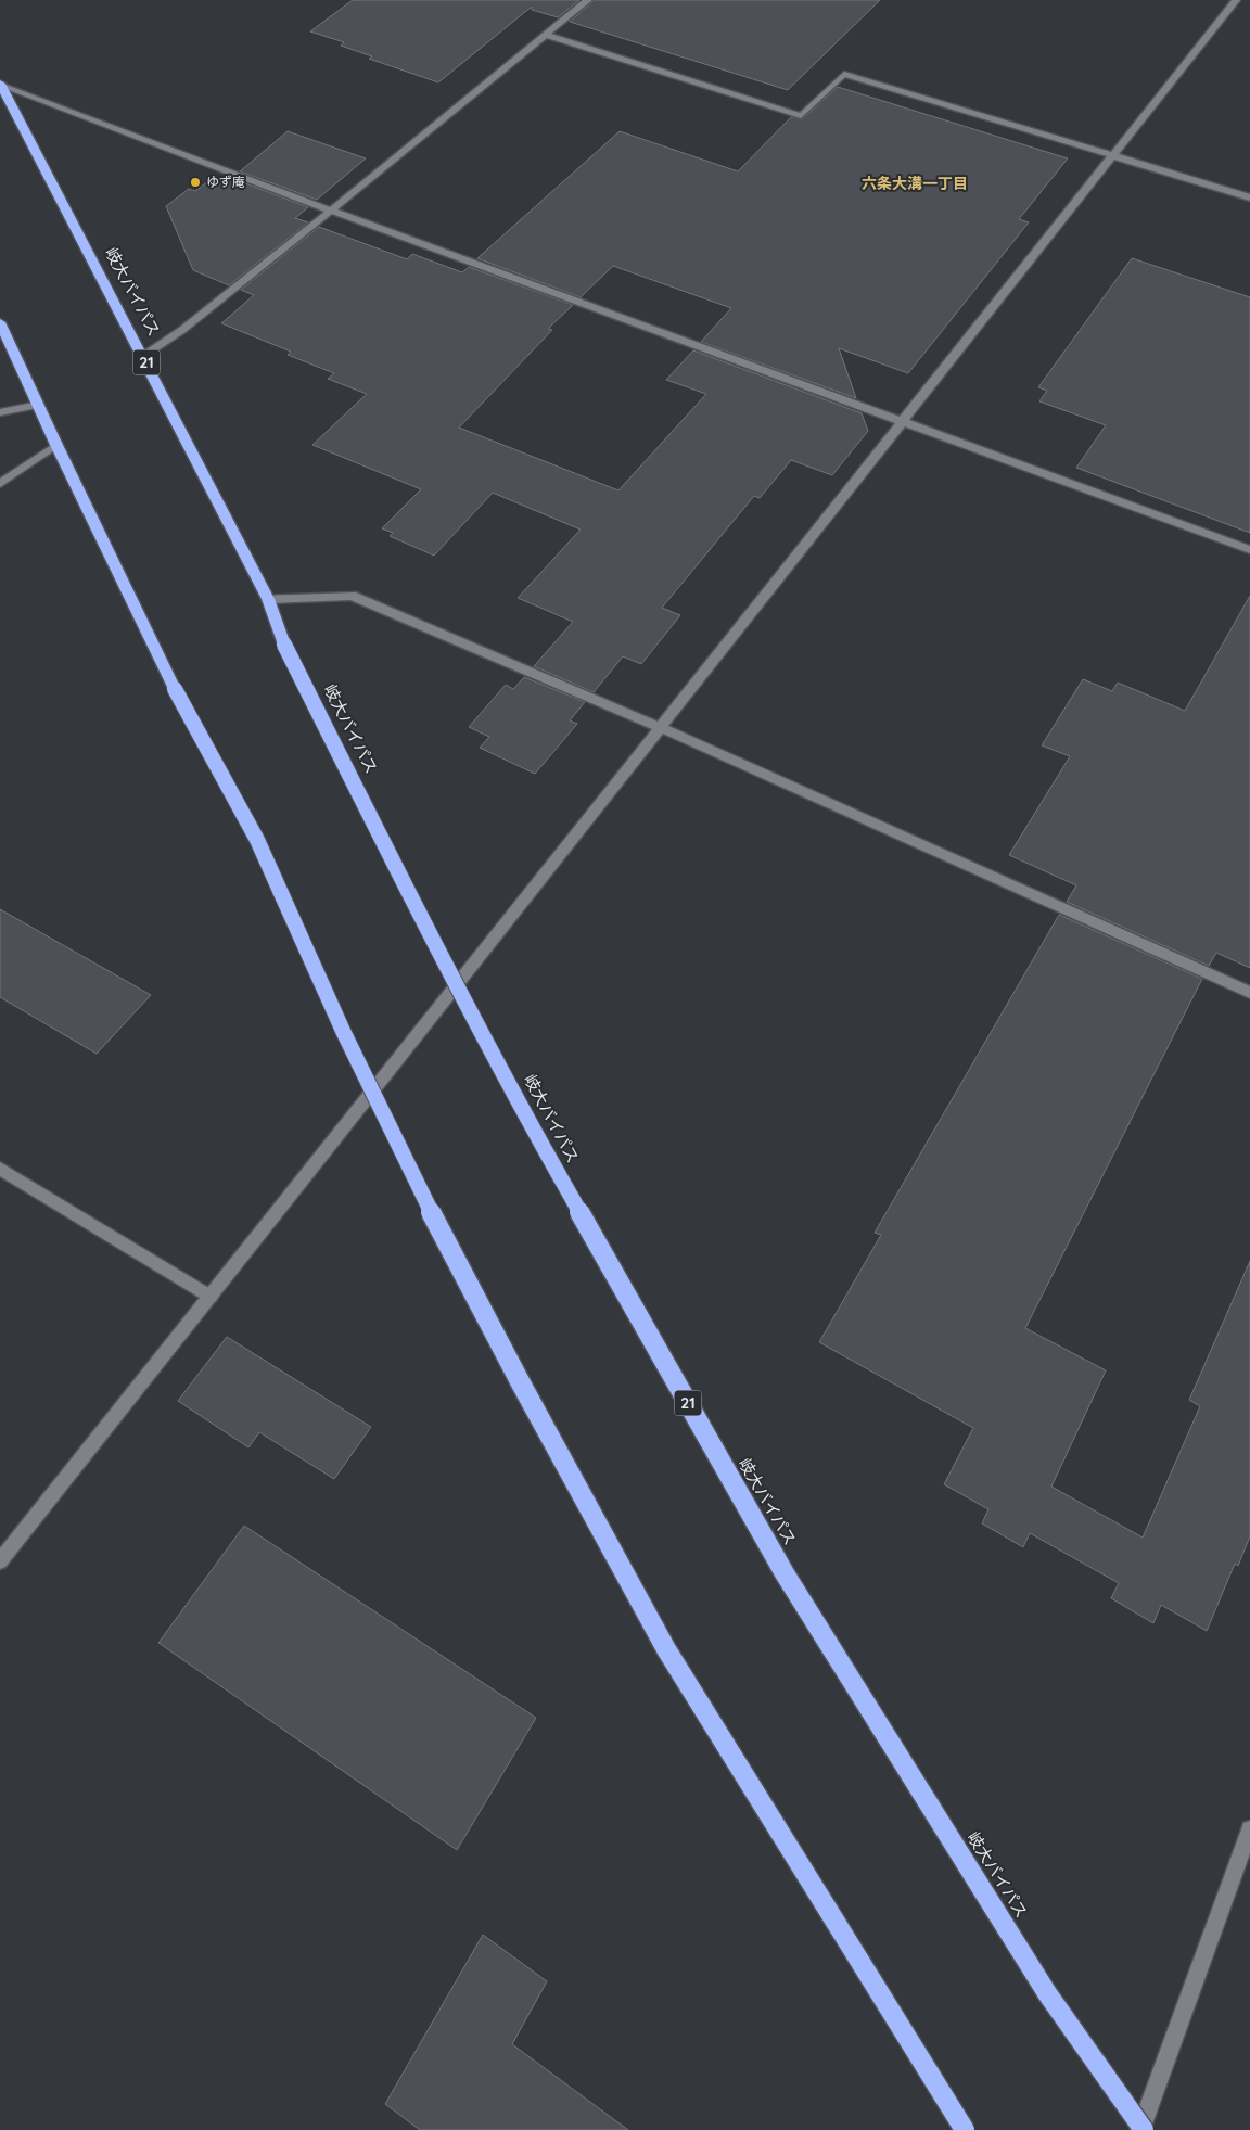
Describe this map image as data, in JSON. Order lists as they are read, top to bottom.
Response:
{
  "streets": {
    "highway": ["岐大バイパス", "21"]
  },
  "districts": ["六条大溝一丁目"],
  "places": ["ゆず庵"]
}
